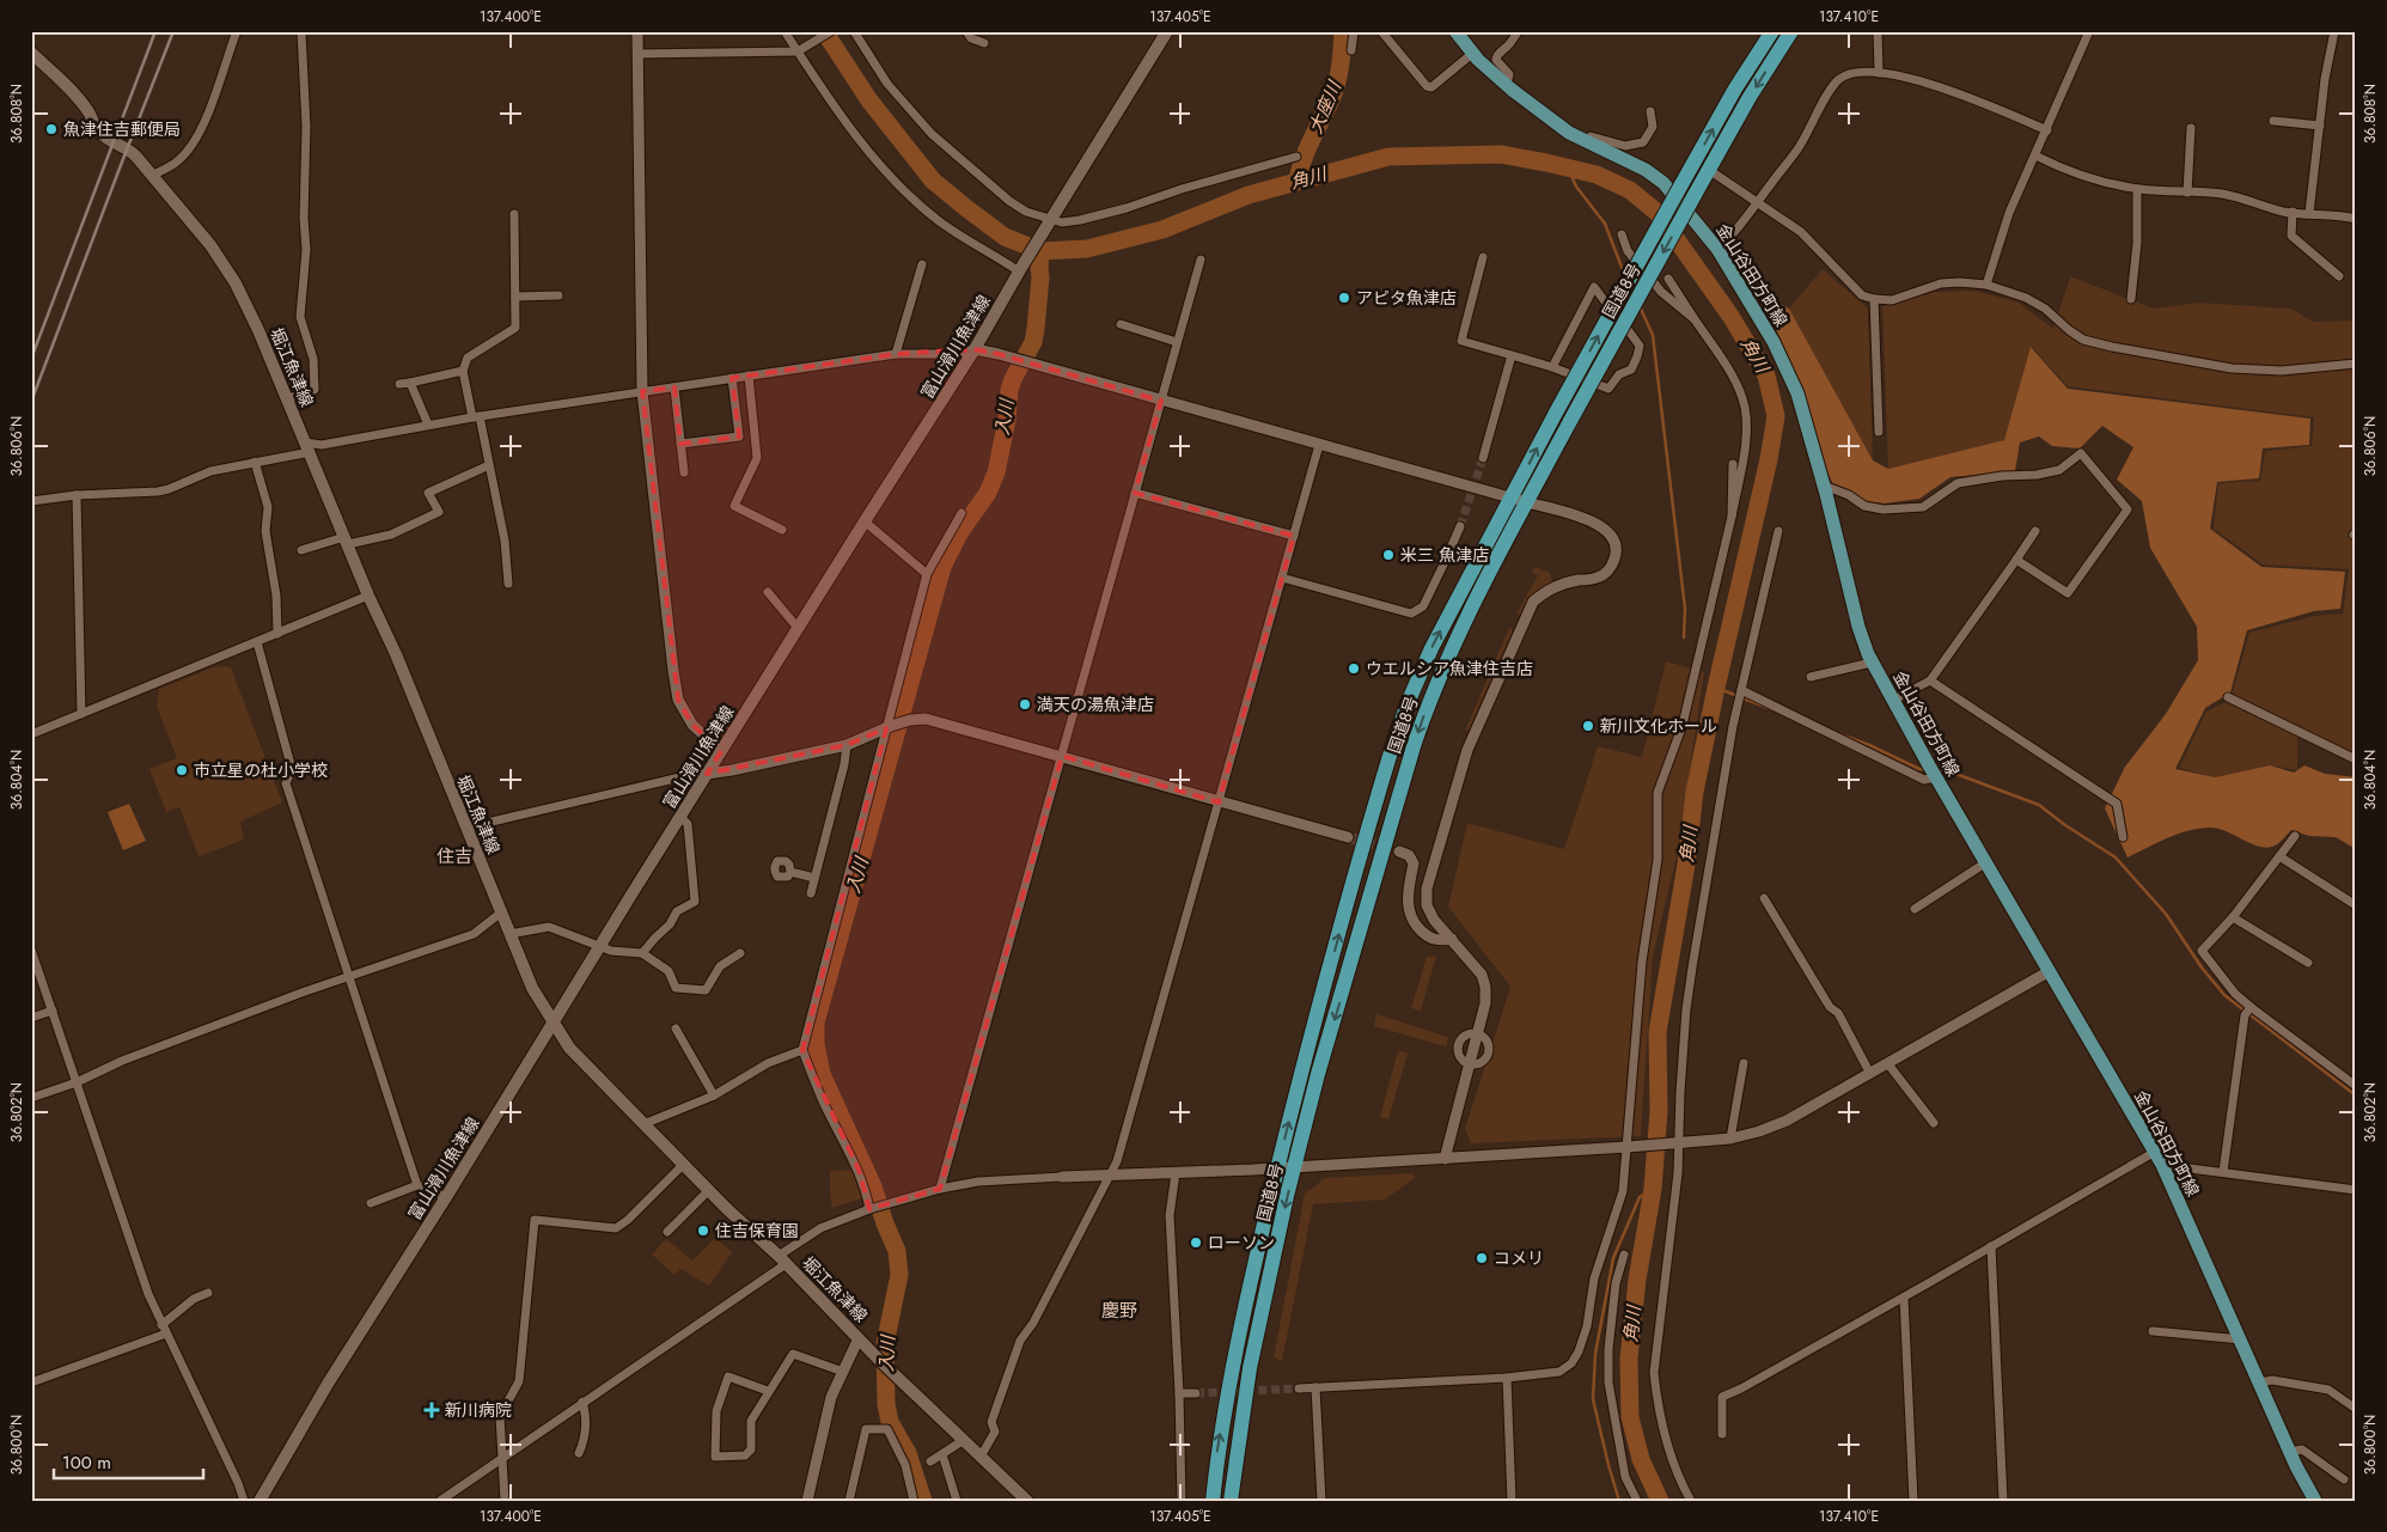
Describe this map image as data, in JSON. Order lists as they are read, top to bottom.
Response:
{
  "streets": {
    "highway": ["国道8号"],
    "main road": ["金山谷田方町線", "富山滑川魚津線", "堀江魚津線"]
  },
  "crossings": [
    ["富山滑川魚津線", "堀江魚津線"]
  ],
  "districts": ["住吉", "慶野"],
  "water": ["大座川", "角川", "入川"],
  "places": {
    "other": [
      "魚津住吉郵便局",
      "アピタ魚津店",
      "米三 魚津店",
      "ウエルシア魚津住吉店",
      "満天の湯魚津店",
      "新川文化ホール",
      "市立星の杜小学校",
      "住吉保育園",
      "ローソン",
      "コメリ"
    ],
    "health": ["新川病院"]
  },
  "scale_bar": "100 m",
  "coordinates": [
    "137.400°E",
    "137.405°E",
    "137.410°E",
    "36.808°N",
    "36.806°N",
    "36.804°N",
    "36.802°N",
    "36.800°N"
  ]
}
